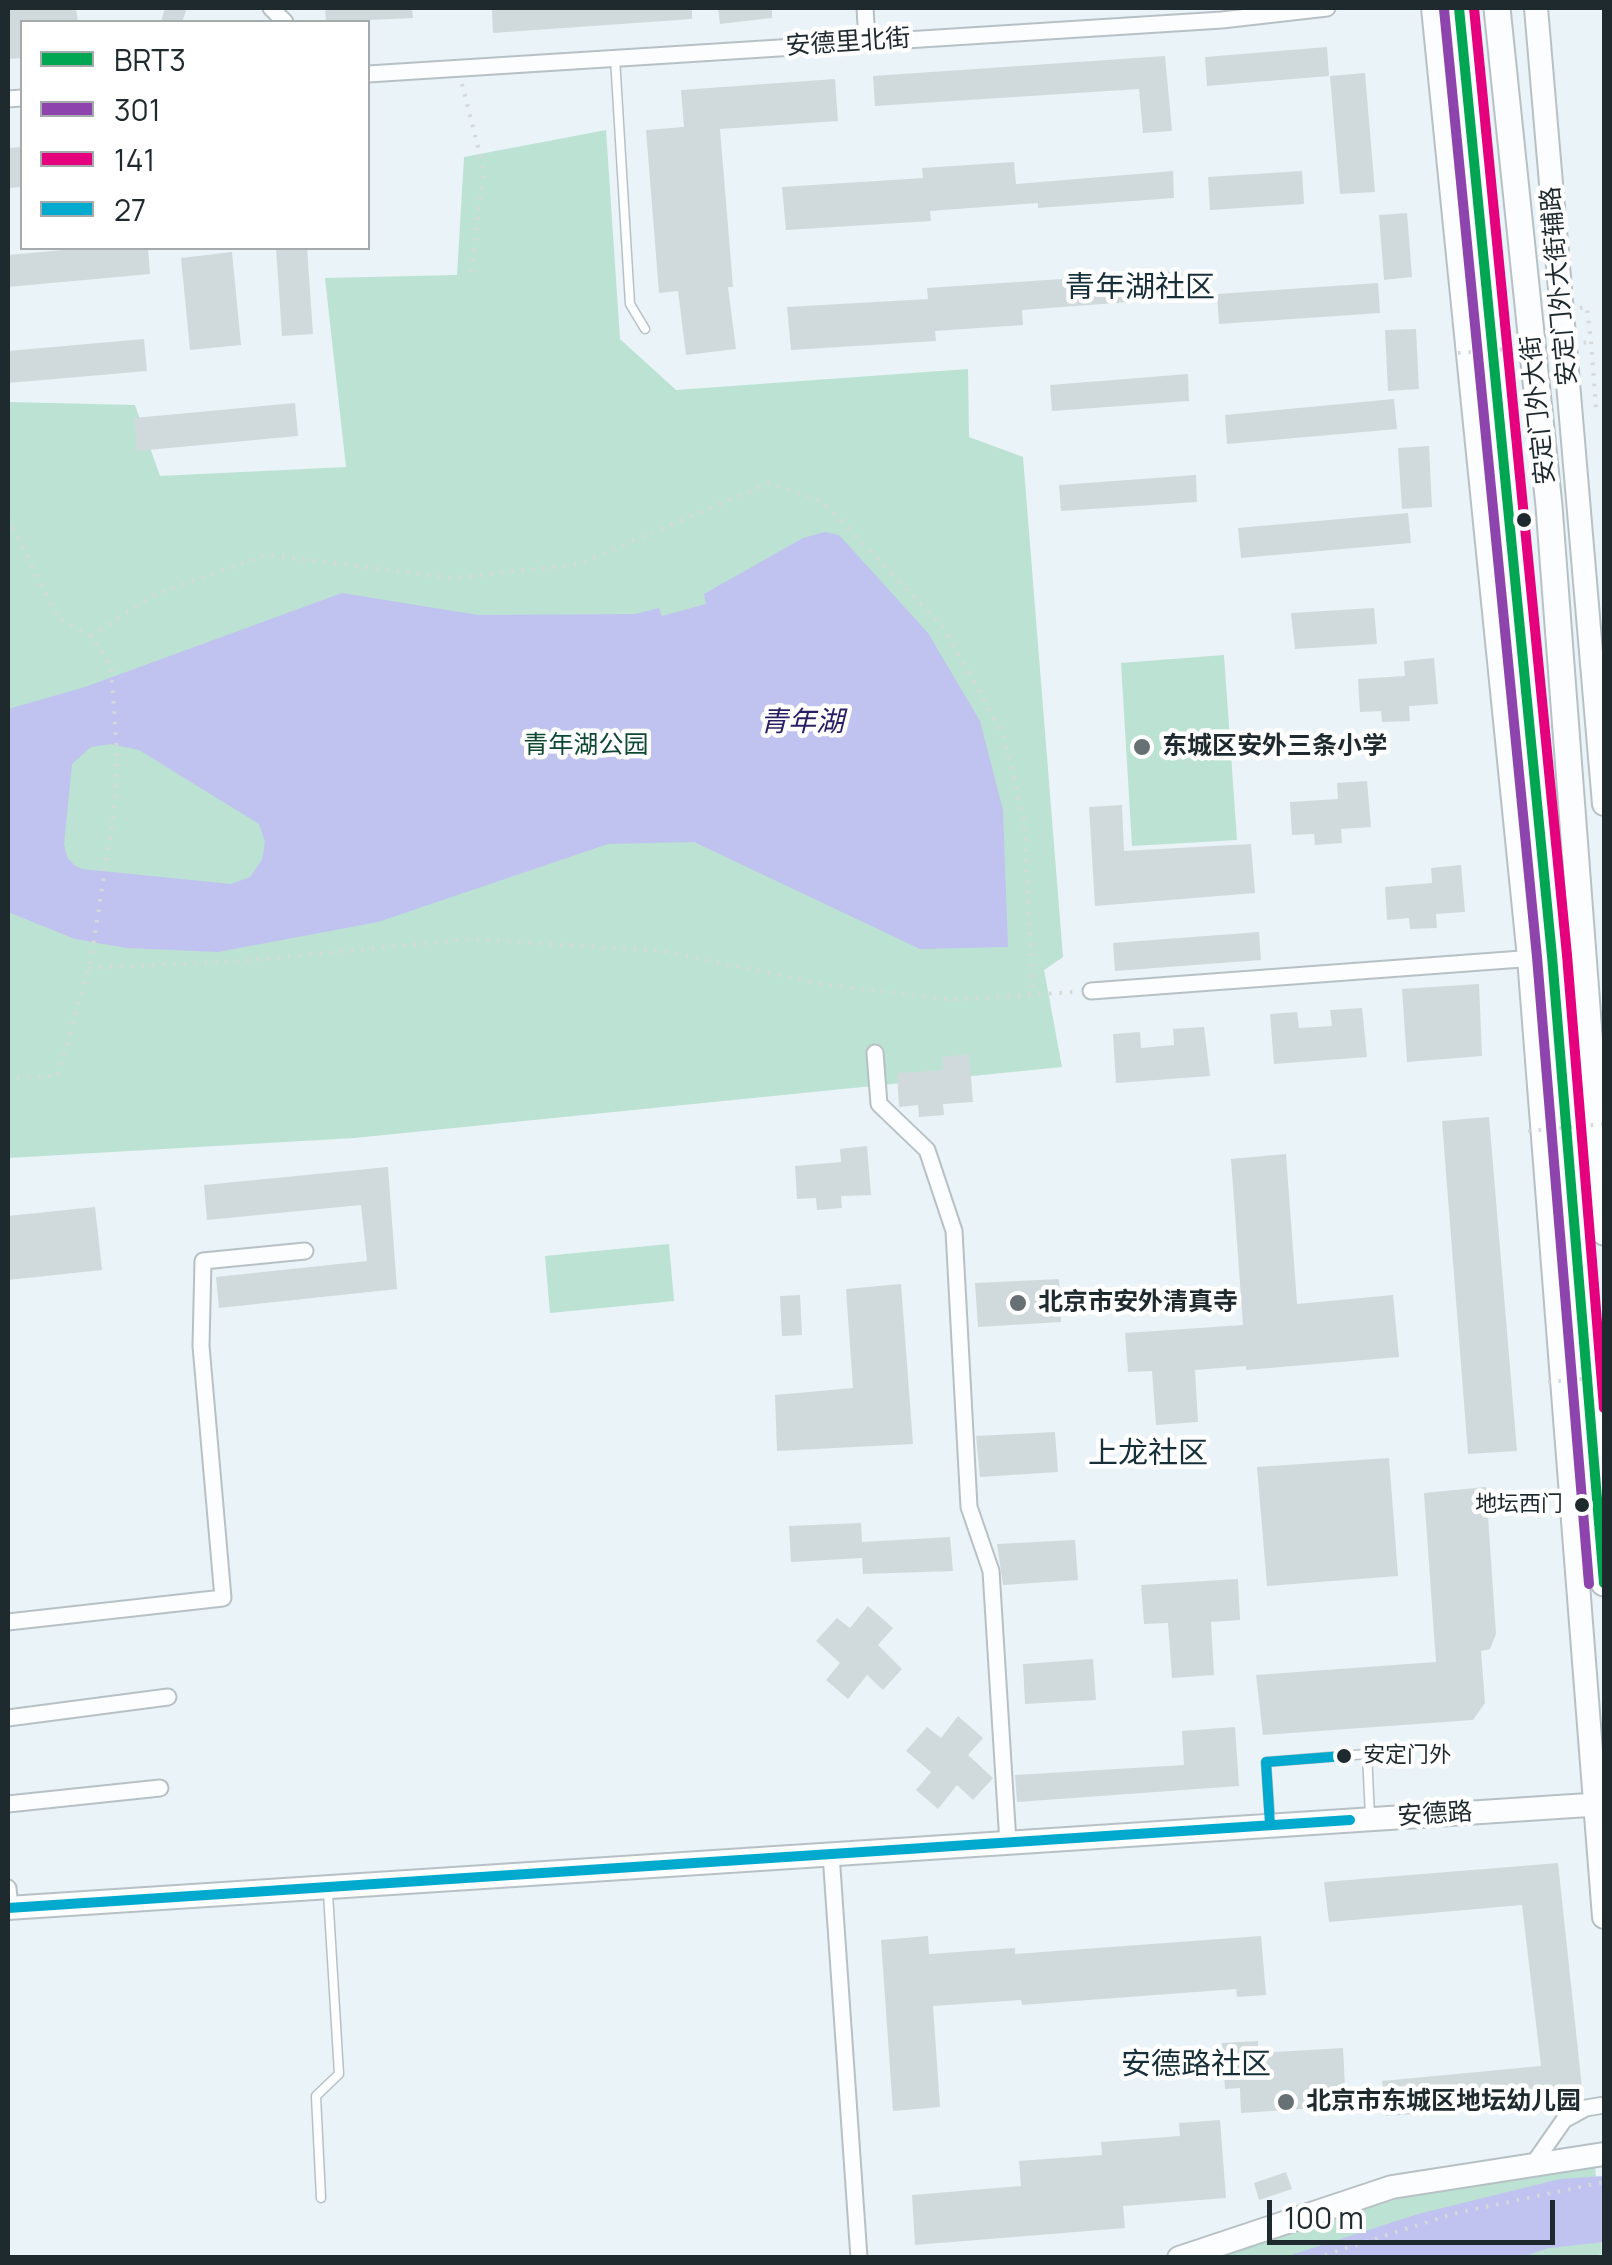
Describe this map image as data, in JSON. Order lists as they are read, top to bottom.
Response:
{
  "streets": {
    "main road": ["安定门外大街"],
    "street": ["安德里北街", "安定门外大街辅路", "安德路"]
  },
  "districts": ["青年湖社区", "上龙社区", "安德路社区"],
  "water": ["青年湖"],
  "parks": ["青年湖公园"],
  "places": [
    "东城区安外三条小学",
    "北京市安外清真寺",
    "地坛西门",
    "安定门外",
    "北京市东城区地坛幼儿园"
  ],
  "lines": [
    "transit line BRT3",
    "transit line 141",
    "transit line 301",
    "transit line 27"
  ],
  "legend": [
    "BRT3",
    "301",
    "141",
    "27"
  ],
  "scale_bar": "100 m"
}
